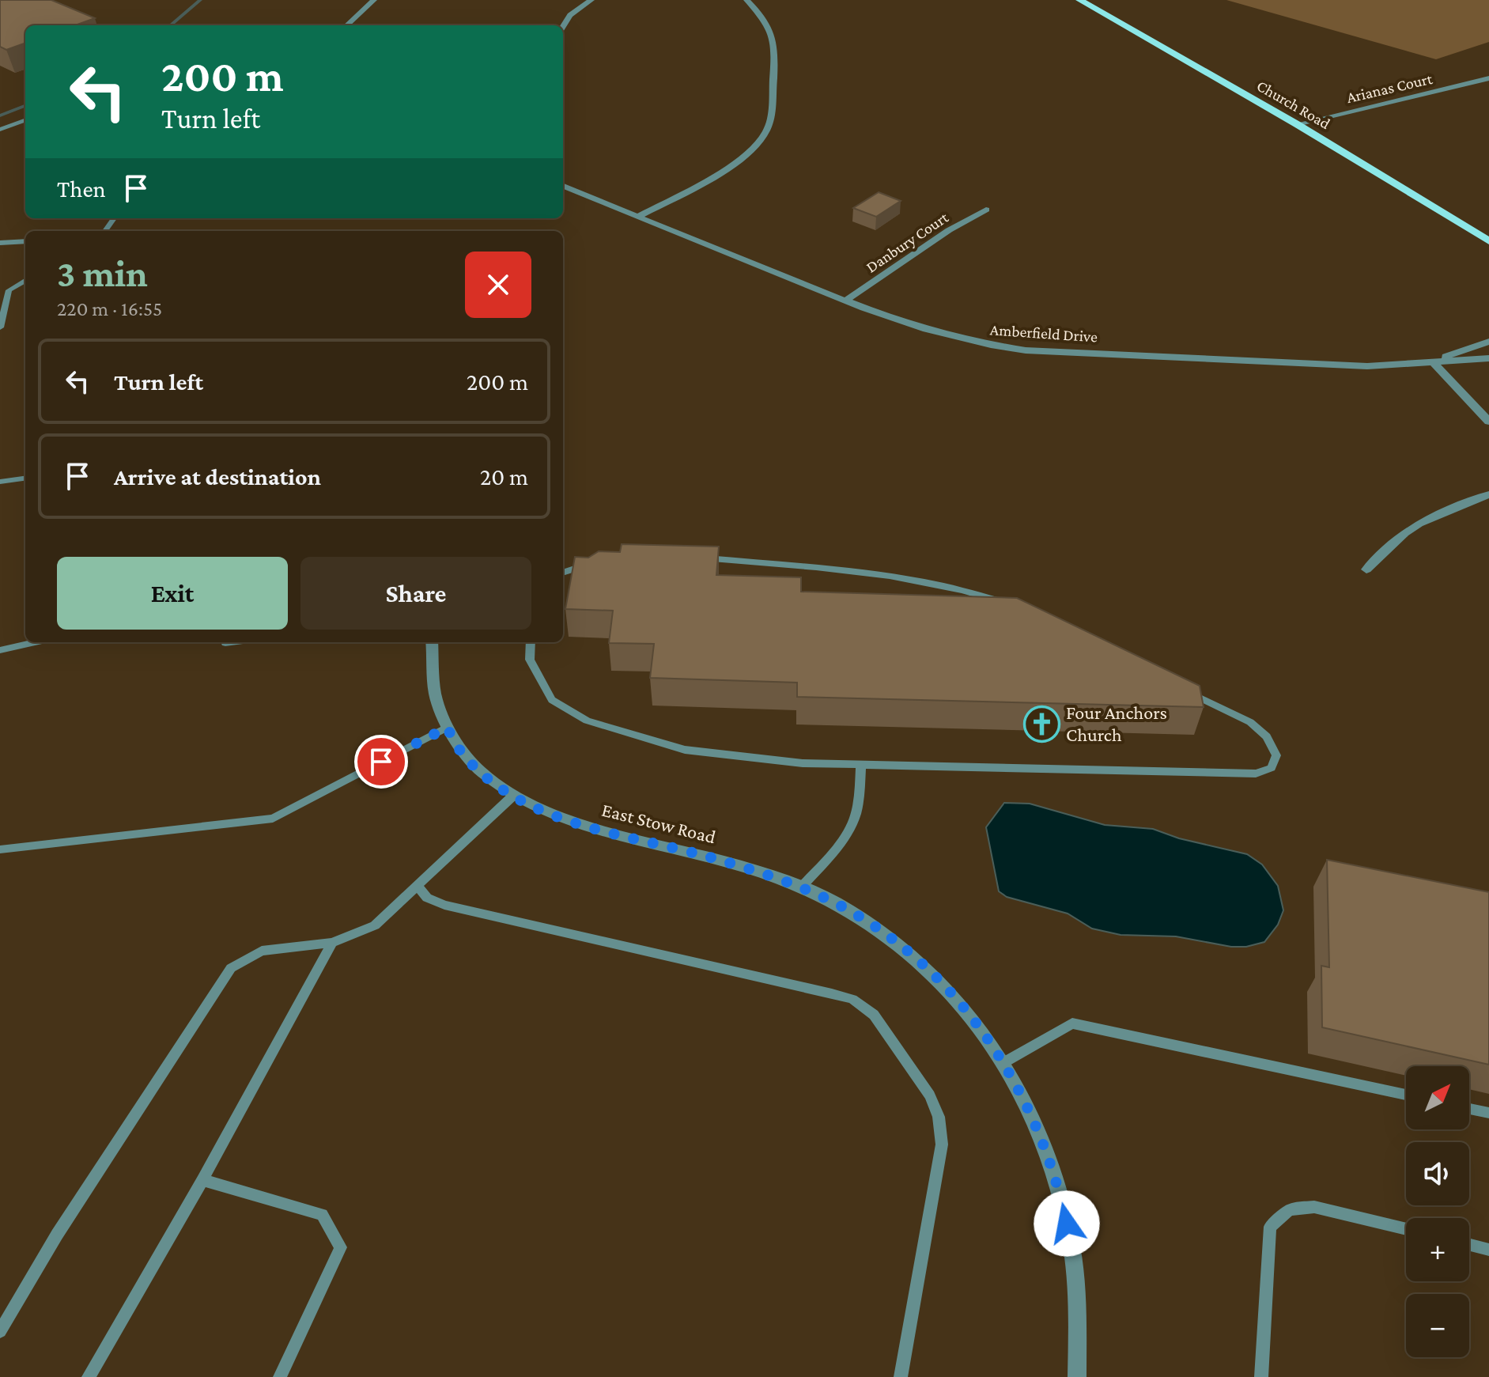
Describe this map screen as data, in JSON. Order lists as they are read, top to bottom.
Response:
{
  "streets": {
    "main road": ["Church Road"],
    "street": [
      "Arianas Court",
      "Danbury Court",
      "Amberfield Drive",
      "East Stow Road"
    ]
  },
  "crossings": [
    ["Arianas Court", "Church Road"],
    ["Danbury Court", "Amberfield Drive"]
  ],
  "places": {
    "church": ["Four Anchors Church"]
  },
  "north": "top right",
  "page": {
    "turn": ["200 m", "Turn left"],
    "then": "Then",
    "heading": ["3 min", "220 m · 16:55"],
    "list": [
      {
        "name": "Turn left",
        "value": "200 m"
      },
      {
        "name": "Arrive at destination",
        "value": "20 m"
      }
    ],
    "buttons": ["Exit", "Share"],
    "map_buttons": ["+", "−"]
  }
}
